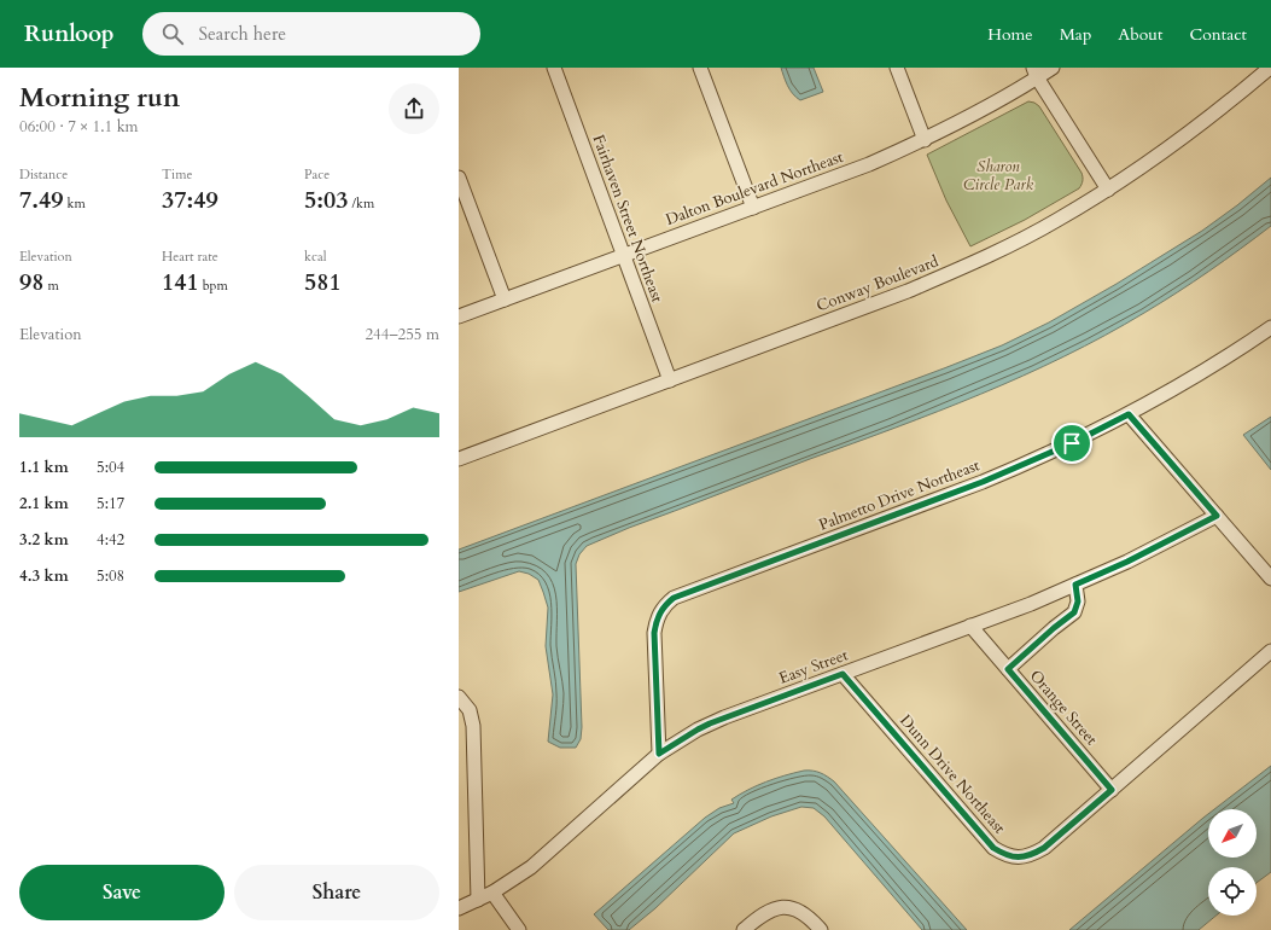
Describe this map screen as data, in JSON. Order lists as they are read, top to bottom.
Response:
{
  "streets": {
    "street": [
      "Dalton Boulevard Northeast",
      "Fairhaven Street Northeast",
      "Conway Boulevard",
      "Palmetto Drive Northeast",
      "Easy Street",
      "Orange Street",
      "Dunn Drive Northeast"
    ]
  },
  "crossings": [
    ["Dalton Boulevard Northeast", "Fairhaven Street Northeast"],
    ["Fairhaven Street Northeast", "Conway Boulevard"],
    ["Palmetto Drive Northeast", "Easy Street"],
    ["Easy Street", "Orange Street"],
    ["Easy Street", "Dunn Drive Northeast"],
    ["Orange Street", "Dunn Drive Northeast"]
  ],
  "parks": ["Sharon Circle Park"],
  "north": "bottom left",
  "page": {
    "header": "Runloop",
    "search": "Search here",
    "nav": [
      "Home",
      "Map",
      "About",
      "Contact"
    ],
    "heading": ["Morning run", "06:00 · 7 × 1.1 km"],
    "stats": [
      ["Distance", "7.49 km"],
      ["Time", "37:49"],
      ["Pace", "5:03 /km"],
      ["Elevation", "98 m"],
      ["Heart rate", "141 bpm"],
      ["kcal", "581"]
    ],
    "chart": ["Elevation", "244–255 m"],
    "list": [
      {
        "name": "1.1 km",
        "note": "5:04"
      },
      {
        "name": "2.1 km",
        "note": "5:17"
      },
      {
        "name": "3.2 km",
        "note": "4:42"
      },
      {
        "name": "4.3 km",
        "note": "5:08"
      }
    ],
    "buttons": ["Save", "Share"]
  }
}
